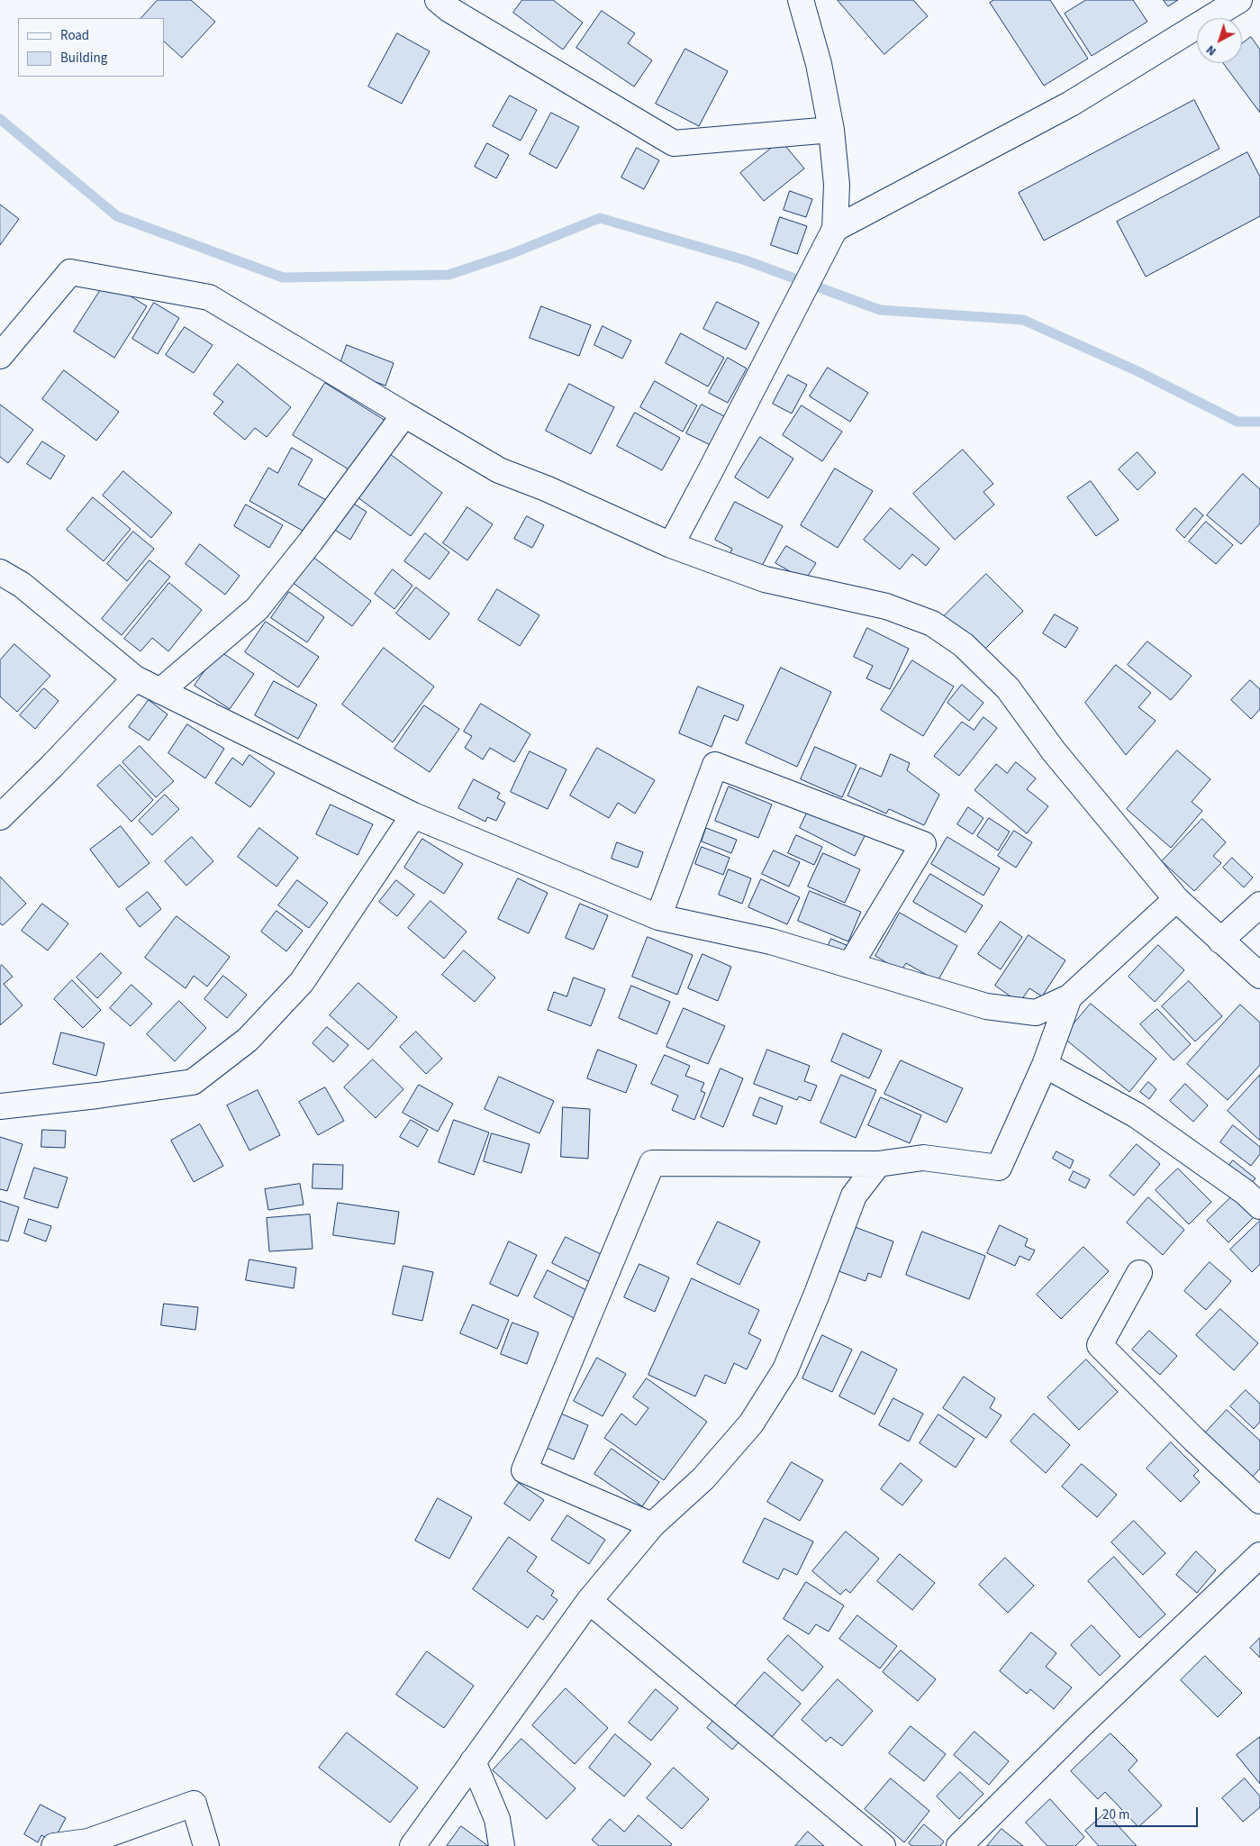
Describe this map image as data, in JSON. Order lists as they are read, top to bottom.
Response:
{
  "legend": ["Road", "Building"],
  "scale_bar": "20 m",
  "north": "bottom left"
}
